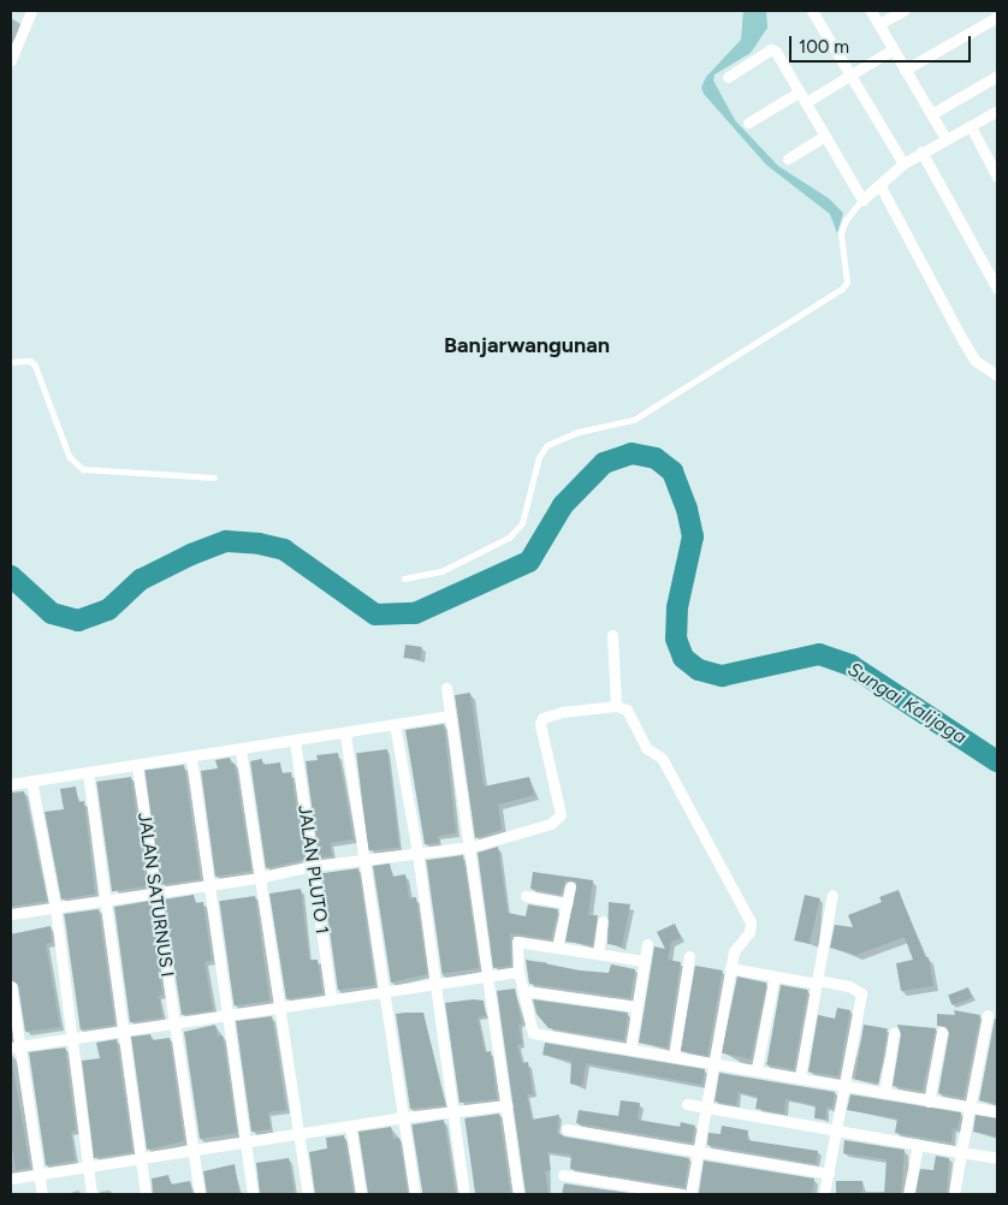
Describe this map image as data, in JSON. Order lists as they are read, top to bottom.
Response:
{
  "streets": {
    "street": ["JALAN PLUTO 1", "JALAN SATURNUS I"]
  },
  "districts": ["Banjarwangunan"],
  "water": ["Sungai Kalijaga"],
  "scale_bar": "100 m"
}
